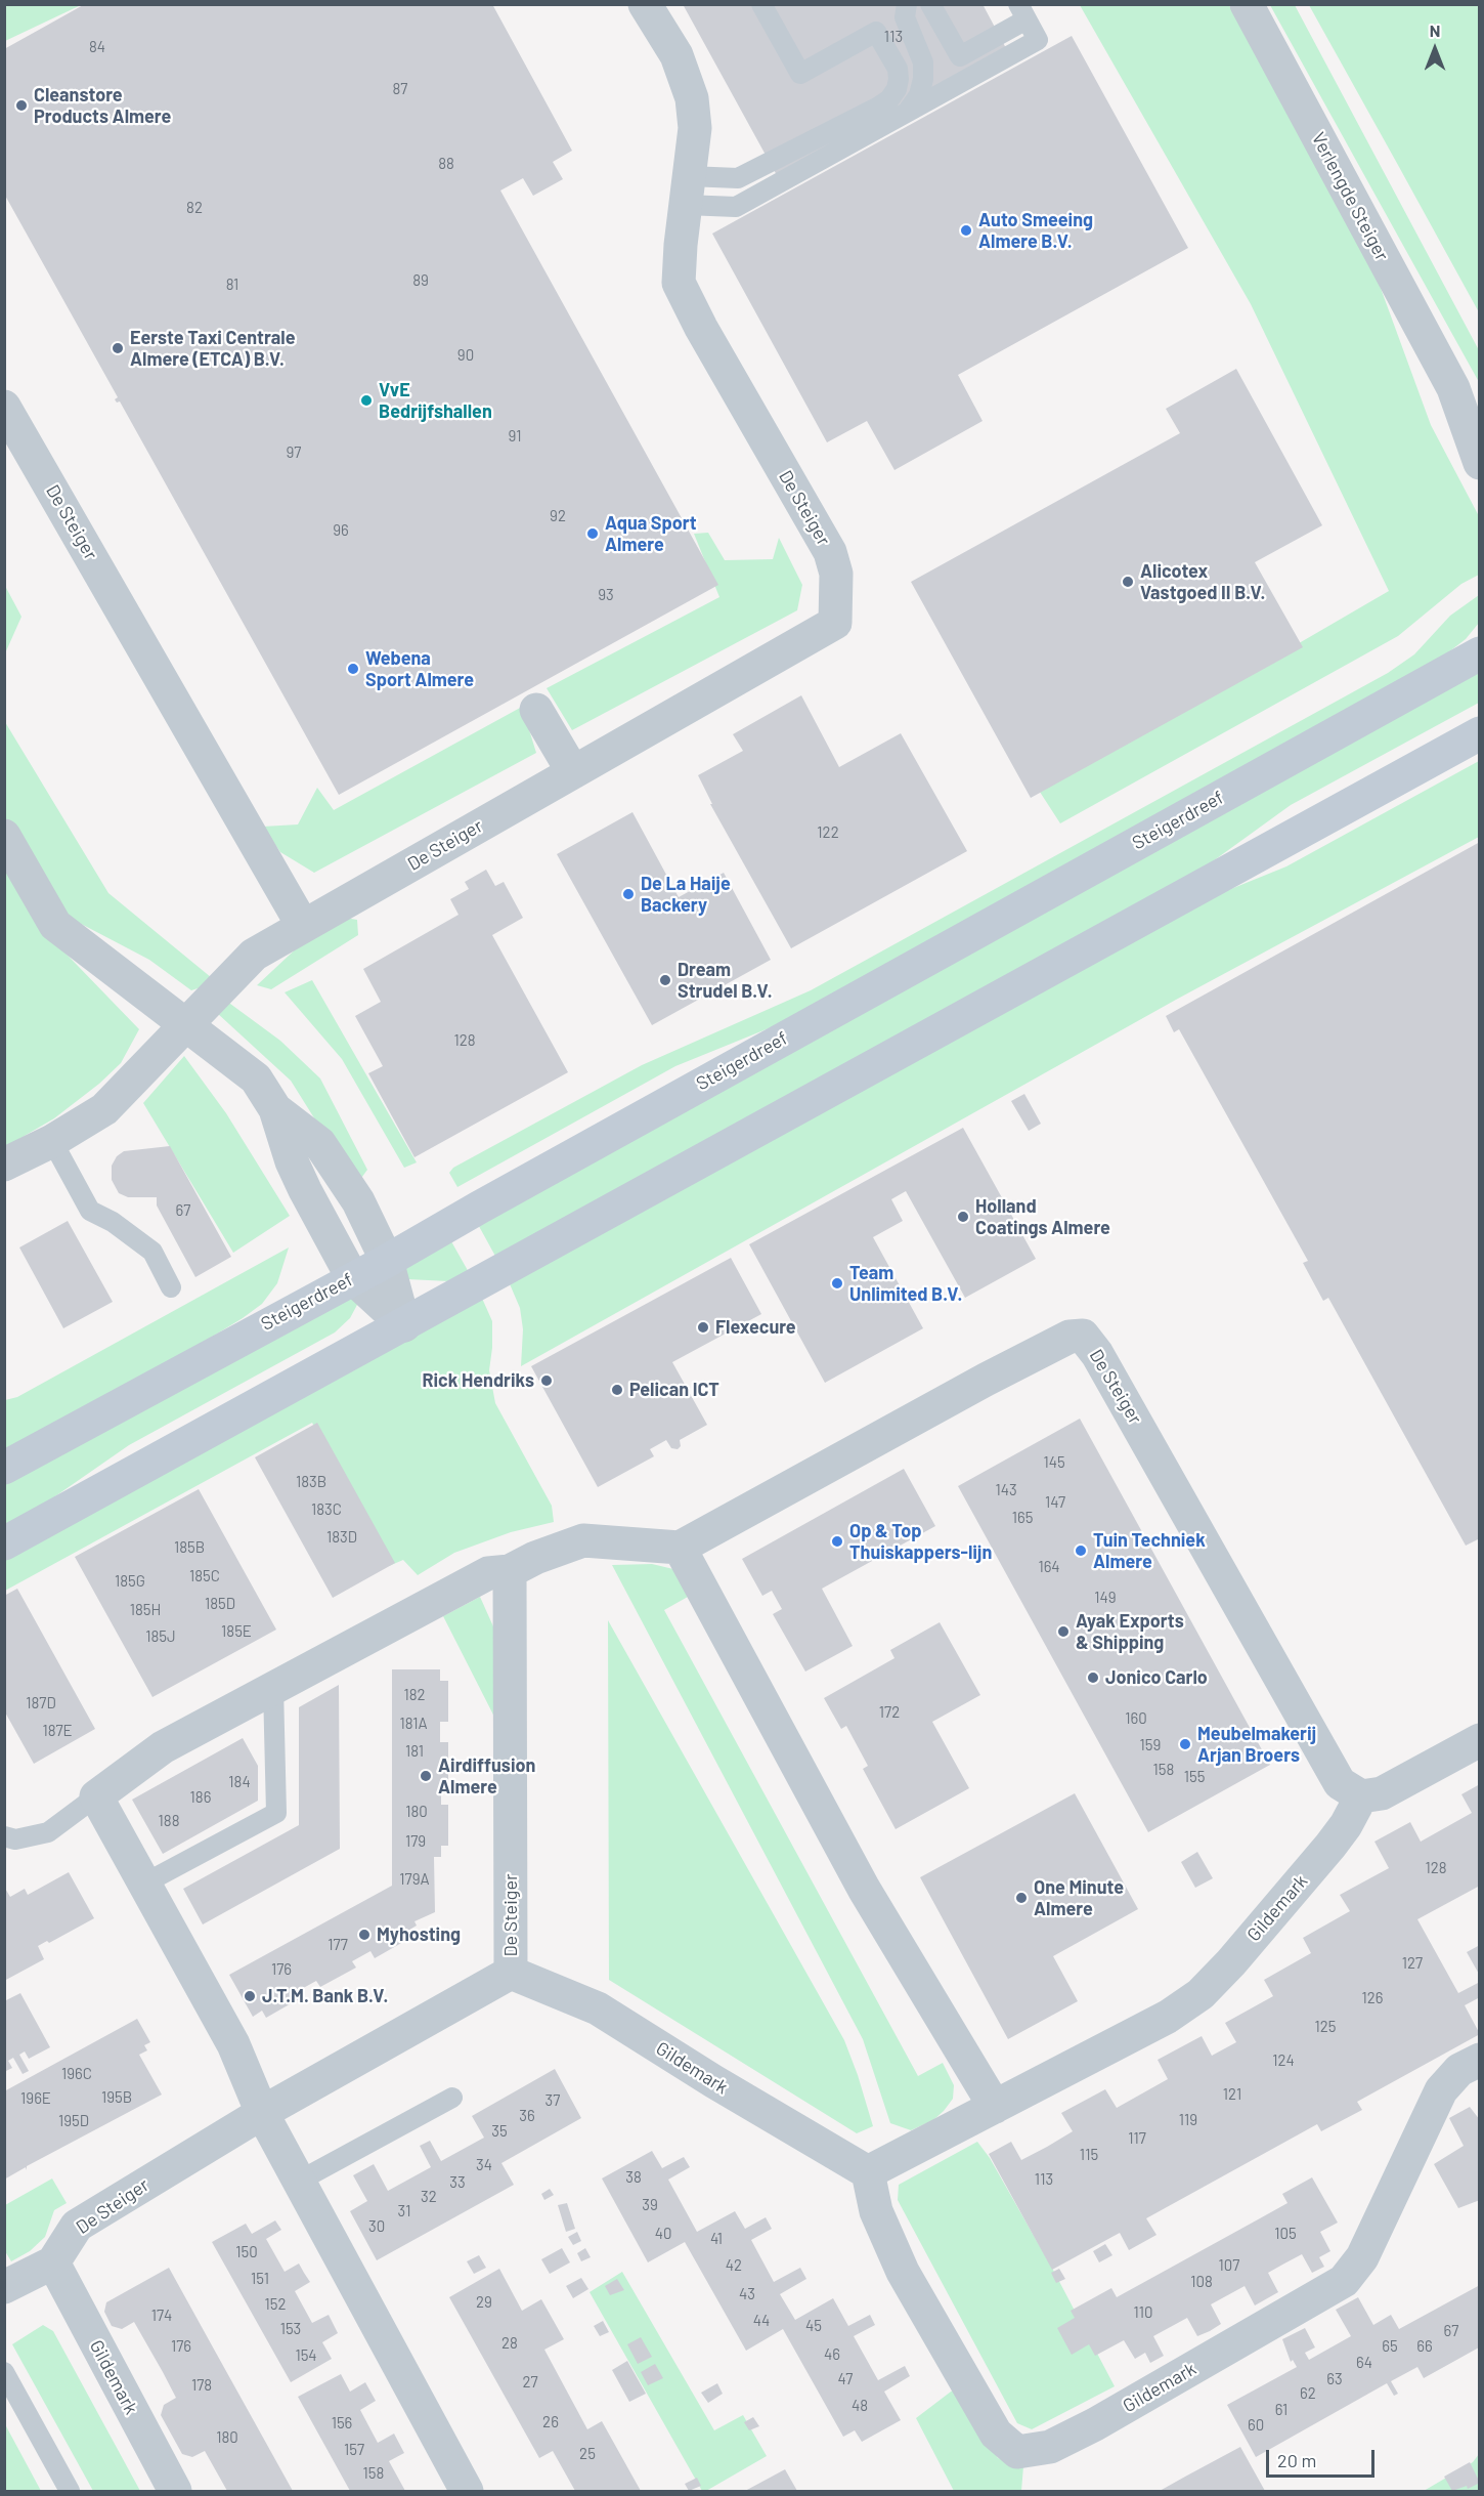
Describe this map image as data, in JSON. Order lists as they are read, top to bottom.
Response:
{
  "streets": {
    "main road": ["Steigerdreef"],
    "street": ["Verlengde Steiger", "De Steiger", "Gildemark"]
  },
  "crossings": [
    ["De Steiger", "Gildemark"]
  ],
  "places": [
    "Cleanstore Products Almere",
    "Auto Smeeing Almere B.V.",
    "Eerste Taxi Centrale Almere (ETCA) B.V.",
    "VvE Bedrijfshallen",
    "Aqua Sport Almere",
    "Alicotex Vastgoed II B.V.",
    "Webena Sport Almere",
    "De La Haije Backery",
    "Dream Strudel B.V.",
    "Holland Coatings Almere",
    "Team Unlimited B.V.",
    "Flexecure",
    "Rick Hendriks",
    "Pelican ICT",
    "Op & Top Thuiskappers-lijn",
    "Tuin Techniek Almere",
    "Ayak Exports & Shipping",
    "Jonico Carlo",
    "Meubelmakerij Arjan Broers",
    "Airdiffusion Almere",
    "One Minute Almere",
    "Myhosting",
    "J.T.M. Bank B.V."
  ],
  "house_numbers": [
    "113",
    "84",
    "87",
    "88",
    "82",
    "89",
    "81",
    "90",
    "91",
    "97",
    "92",
    "96",
    "93",
    "122",
    "128",
    "67",
    "145",
    "183B",
    "143",
    "147",
    "183C",
    "165",
    "183D",
    "185B",
    "164",
    "185C",
    "185G",
    "149",
    "185D",
    "185H",
    "185E",
    "185J",
    "182",
    "187D",
    "172",
    "160",
    "181A",
    "187E",
    "159",
    "181",
    "158",
    "155",
    "184",
    "186",
    "180",
    "188",
    "179",
    "128",
    "179A",
    "177",
    "127",
    "176",
    "126",
    "125",
    "124",
    "196C",
    "121",
    "195B",
    "196E",
    "37",
    "36",
    "119",
    "195D",
    "35",
    "117",
    "115",
    "34",
    "38",
    "113",
    "33",
    "32",
    "39",
    "31",
    "30",
    "40",
    "105",
    "41",
    "150",
    "42",
    "107",
    "151",
    "108",
    "43",
    "29",
    "152",
    "110",
    "174",
    "44",
    "45",
    "153",
    "67",
    "28",
    "176",
    "65",
    "66",
    "46",
    "154",
    "64",
    "47",
    "63",
    "27",
    "178",
    "62",
    "48",
    "61",
    "26",
    "156",
    "60",
    "180",
    "157",
    "25",
    "158"
  ],
  "scale_bar": "20 m",
  "north": "top"
}
